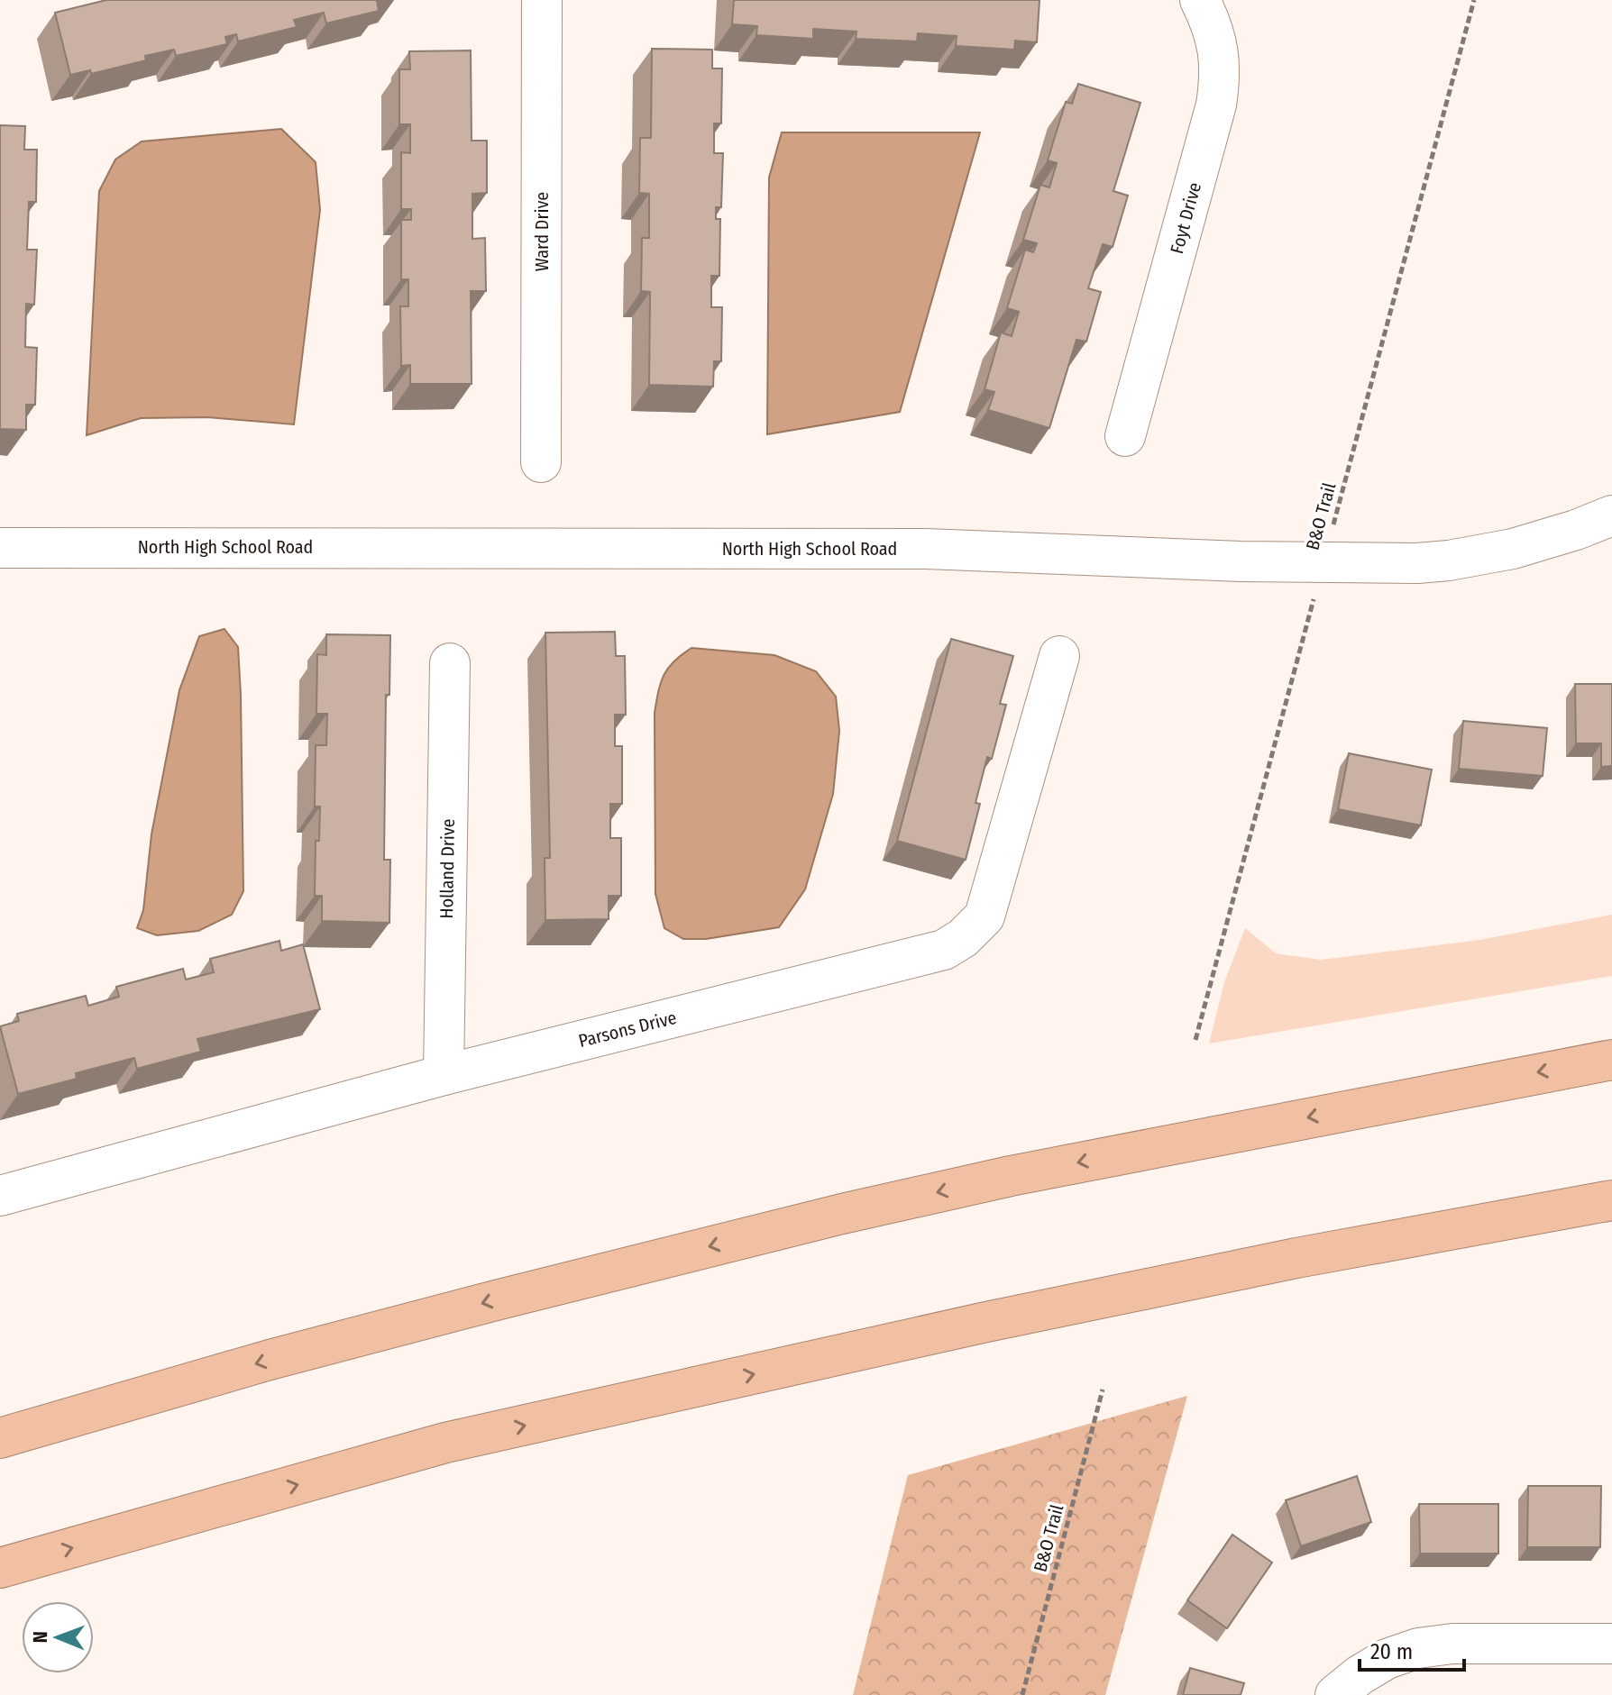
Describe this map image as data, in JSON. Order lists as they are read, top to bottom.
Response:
{
  "streets": {
    "street": [
      "Foyt Drive",
      "Ward Drive",
      "North High School Road",
      "Holland Drive",
      "Parsons Drive"
    ],
    "path": ["B&O Trail"]
  },
  "crossings": [
    ["B&O Trail", "North High School Road"],
    ["Holland Drive", "Parsons Drive"]
  ],
  "scale_bar": "20 m",
  "north": "left"
}
